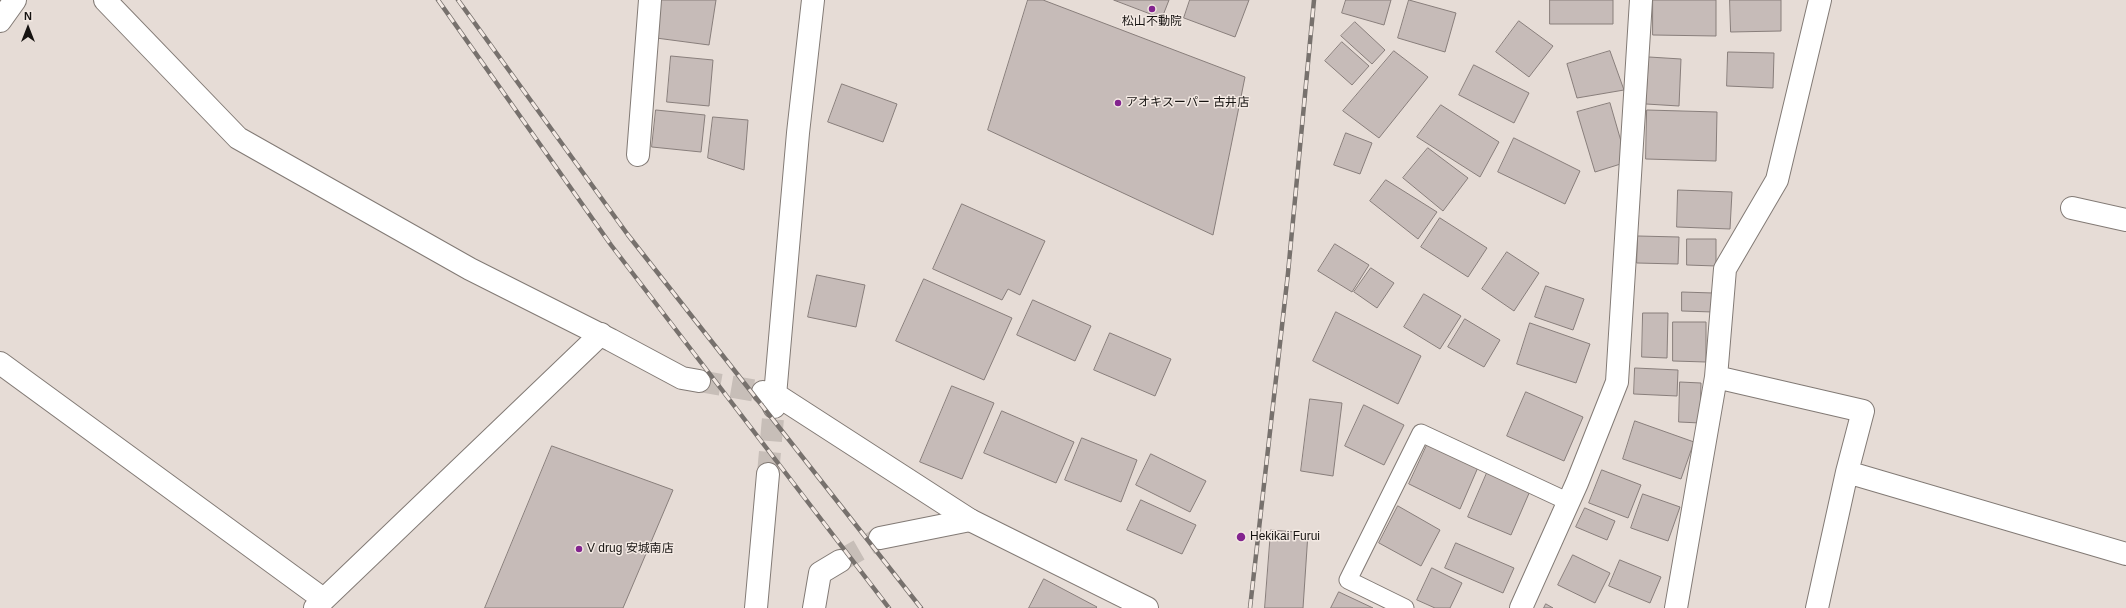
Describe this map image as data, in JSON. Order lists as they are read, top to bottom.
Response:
{
  "places": [
    "松山不動院",
    "アオキスーパー 古井店",
    "Hekikai Furui",
    "V drug 安城南店"
  ],
  "north": "top"
}
